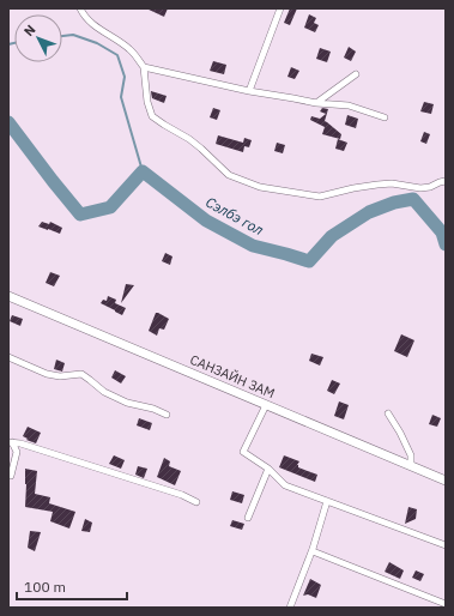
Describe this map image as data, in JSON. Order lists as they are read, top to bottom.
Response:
{
  "streets": {
    "main road": ["САНЗАЙН ЗАМ"]
  },
  "water": ["Сэлбэ гол"],
  "scale_bar": "100 m",
  "north": "top left"
}
